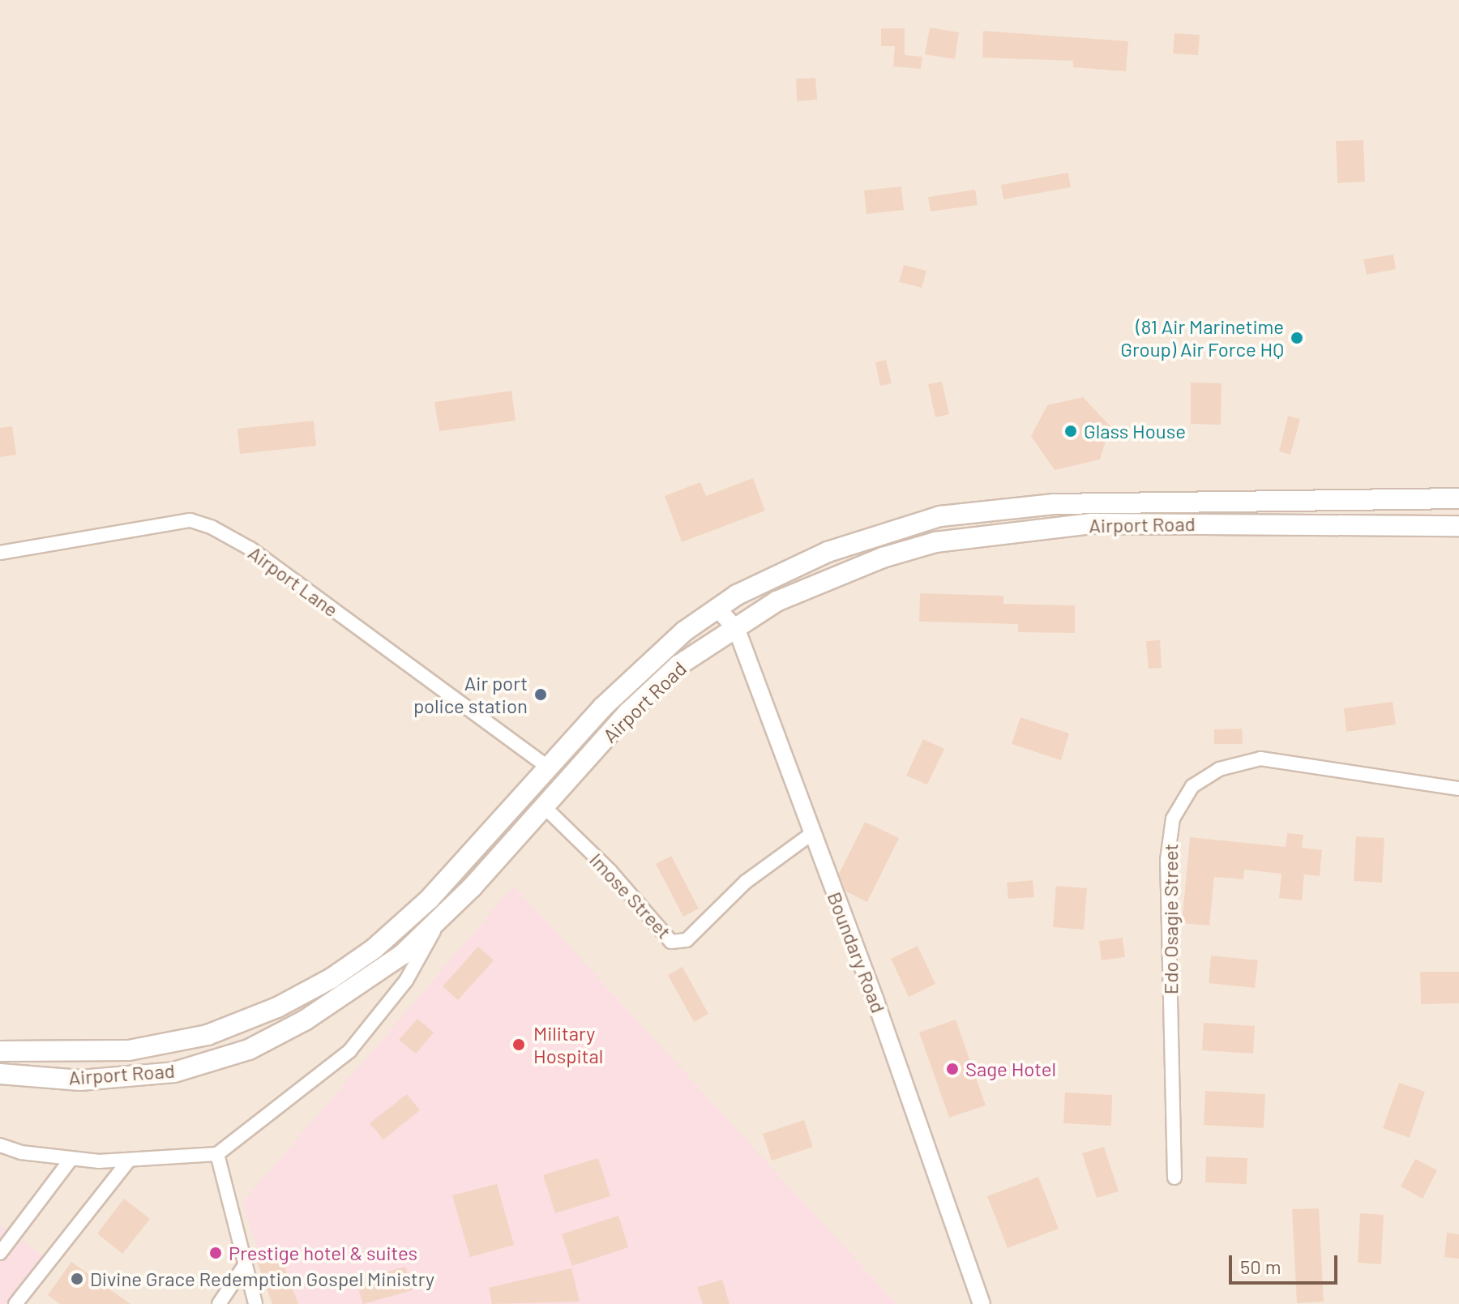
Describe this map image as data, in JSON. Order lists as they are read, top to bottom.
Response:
{
  "streets": {
    "main road": ["Airport Road"],
    "street": [
      "Airport Lane",
      "Imose Street",
      "Edo Osagie Street",
      "Boundary Road"
    ]
  },
  "crossings": [
    ["Airport Road", "Airport Lane"],
    ["Airport Road", "Imose Street"],
    ["Airport Road", "Boundary Road"],
    ["Imose Street", "Boundary Road"]
  ],
  "places": [
    "(81 Air Marinetime Group) Air Force HQ",
    "Glass House",
    "Air port police station",
    "Military Hospital",
    "Sage Hotel",
    "Prestige hotel & suites",
    "Divine Grace Redemption Gospel Ministry"
  ],
  "scale_bar": "50 m"
}
